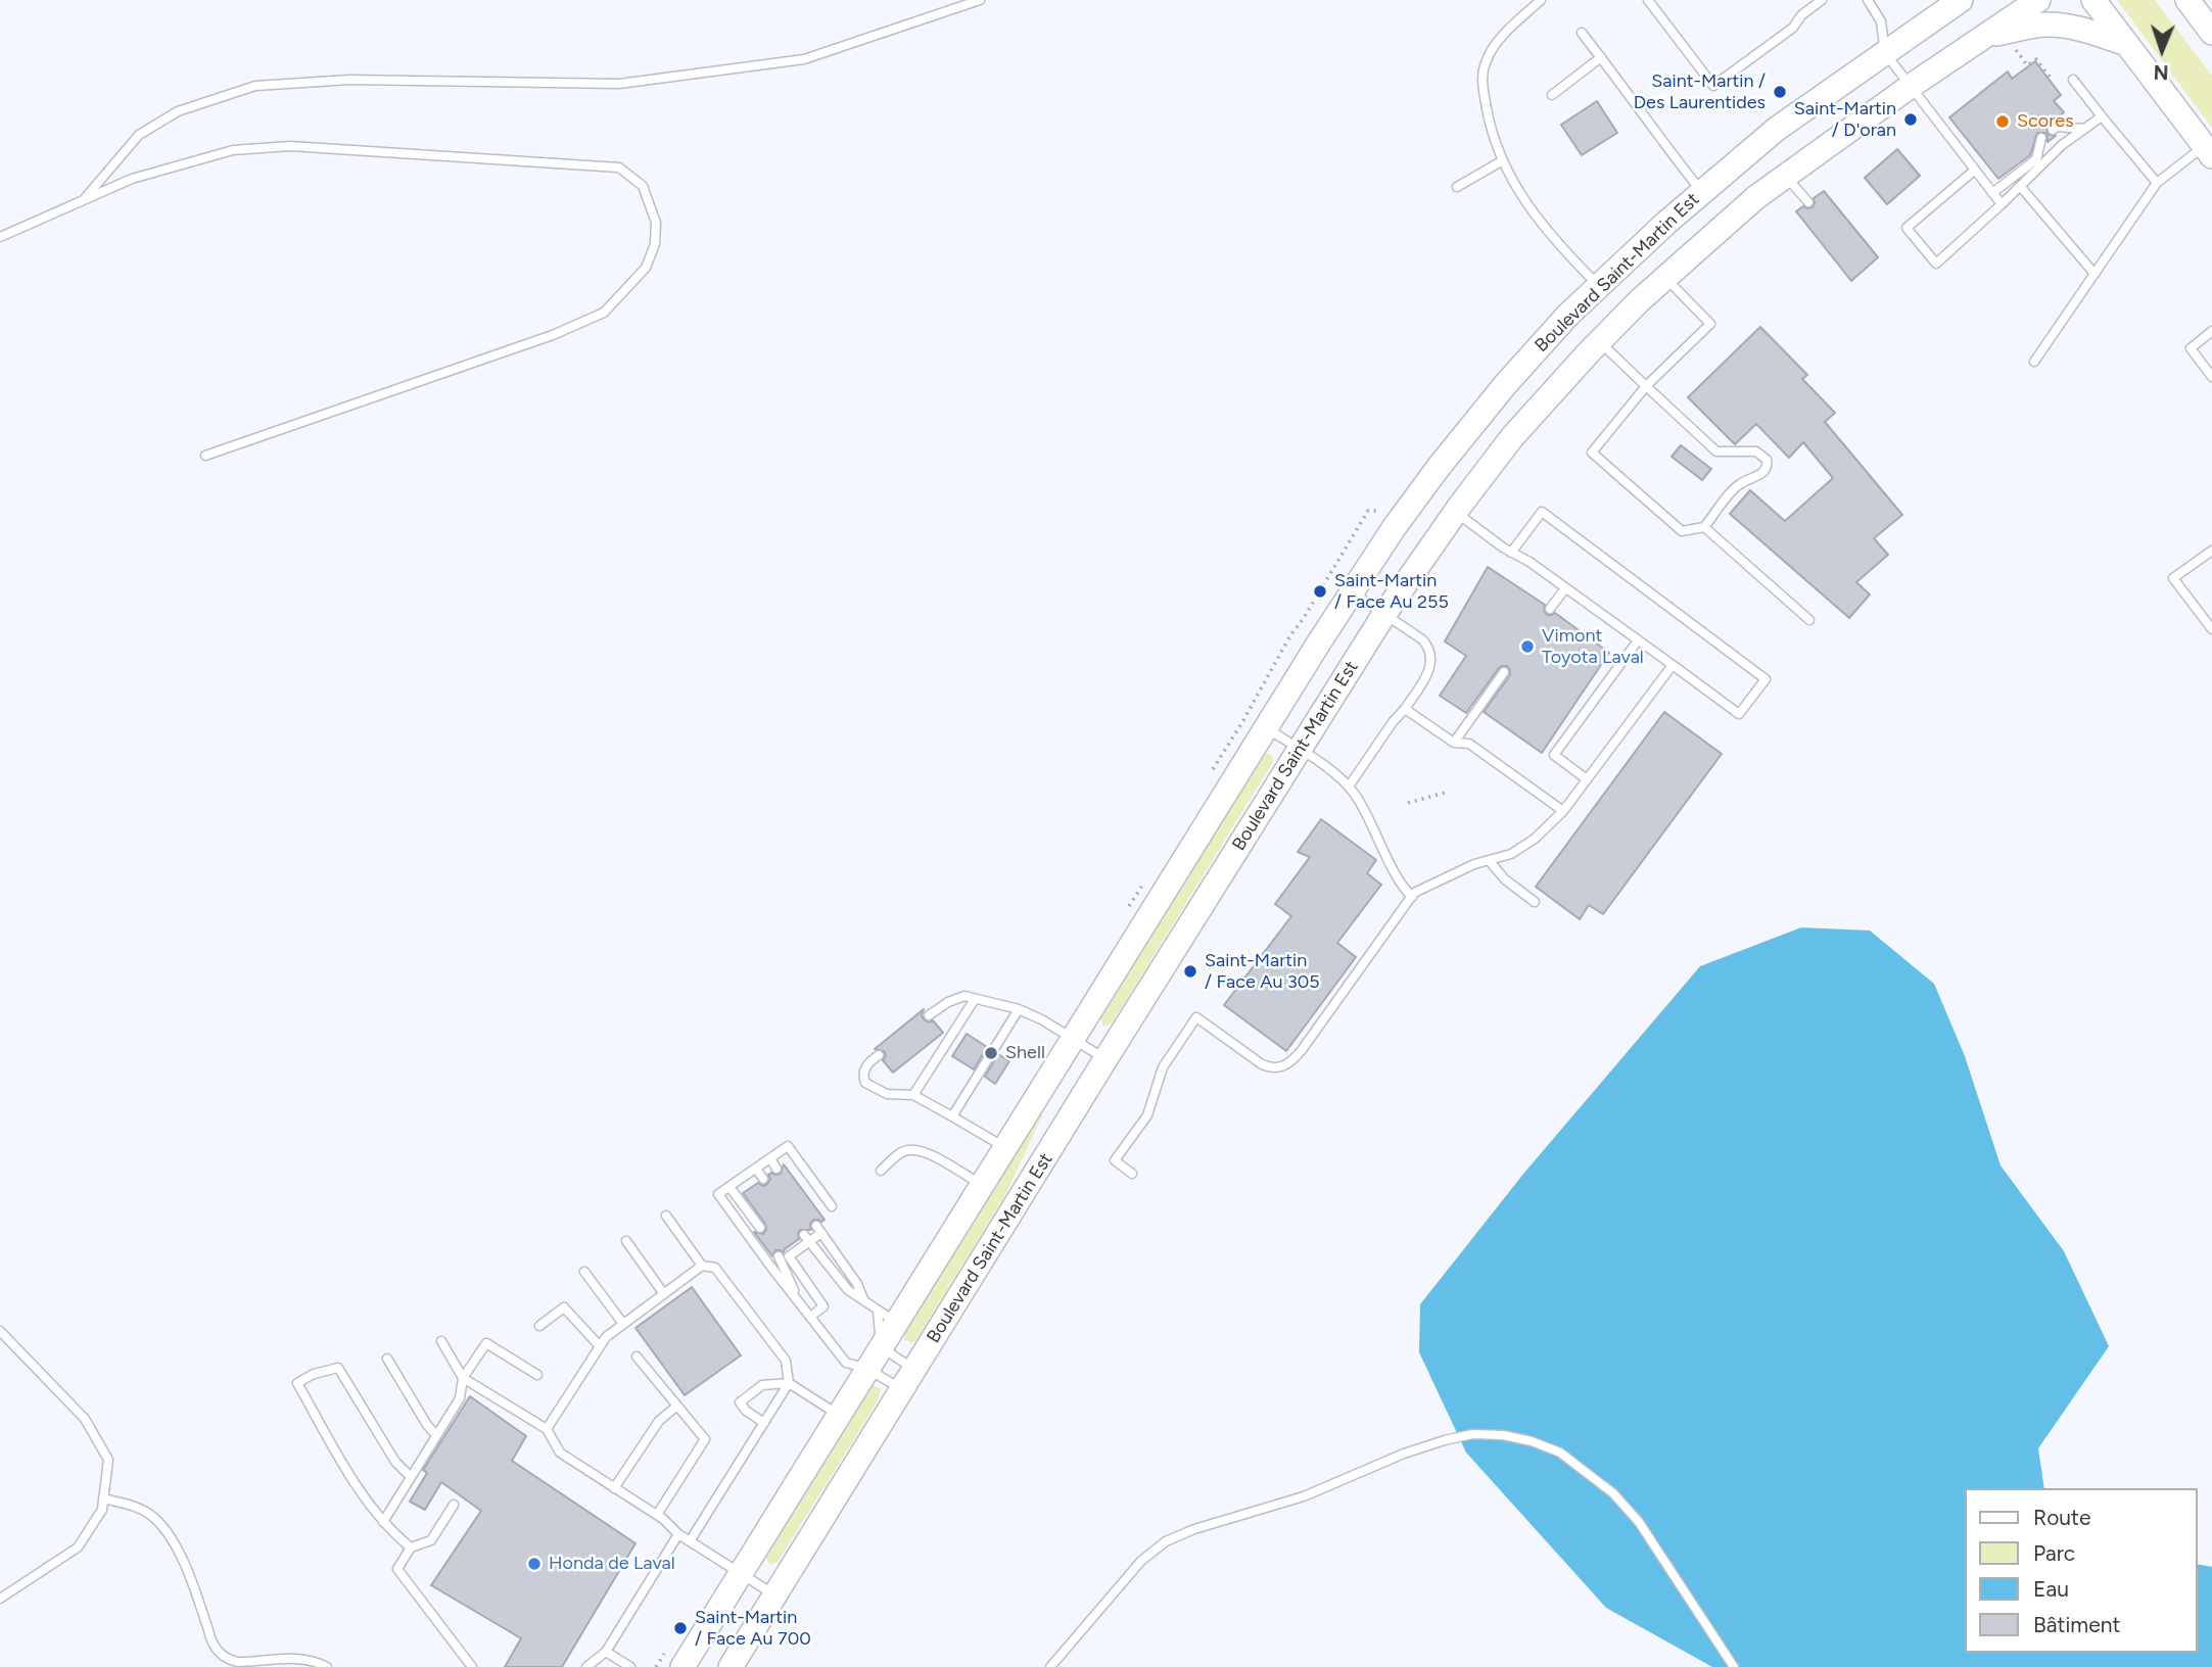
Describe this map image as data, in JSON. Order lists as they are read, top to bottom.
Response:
{
  "streets": {
    "main road": ["Boulevard Saint-Martin Est"]
  },
  "places": [
    "Saint-Martin / Des Laurentides",
    "Saint-Martin / D'oran",
    "Scores",
    "Saint-Martin / Face Au 255",
    "Vimont Toyota Laval",
    "Saint-Martin / Face Au 305",
    "Shell",
    "Honda de Laval",
    "Saint-Martin / Face Au 700"
  ],
  "legend": [
    "Route",
    "Parc",
    "Eau",
    "Bâtiment"
  ],
  "north": "bottom"
}
